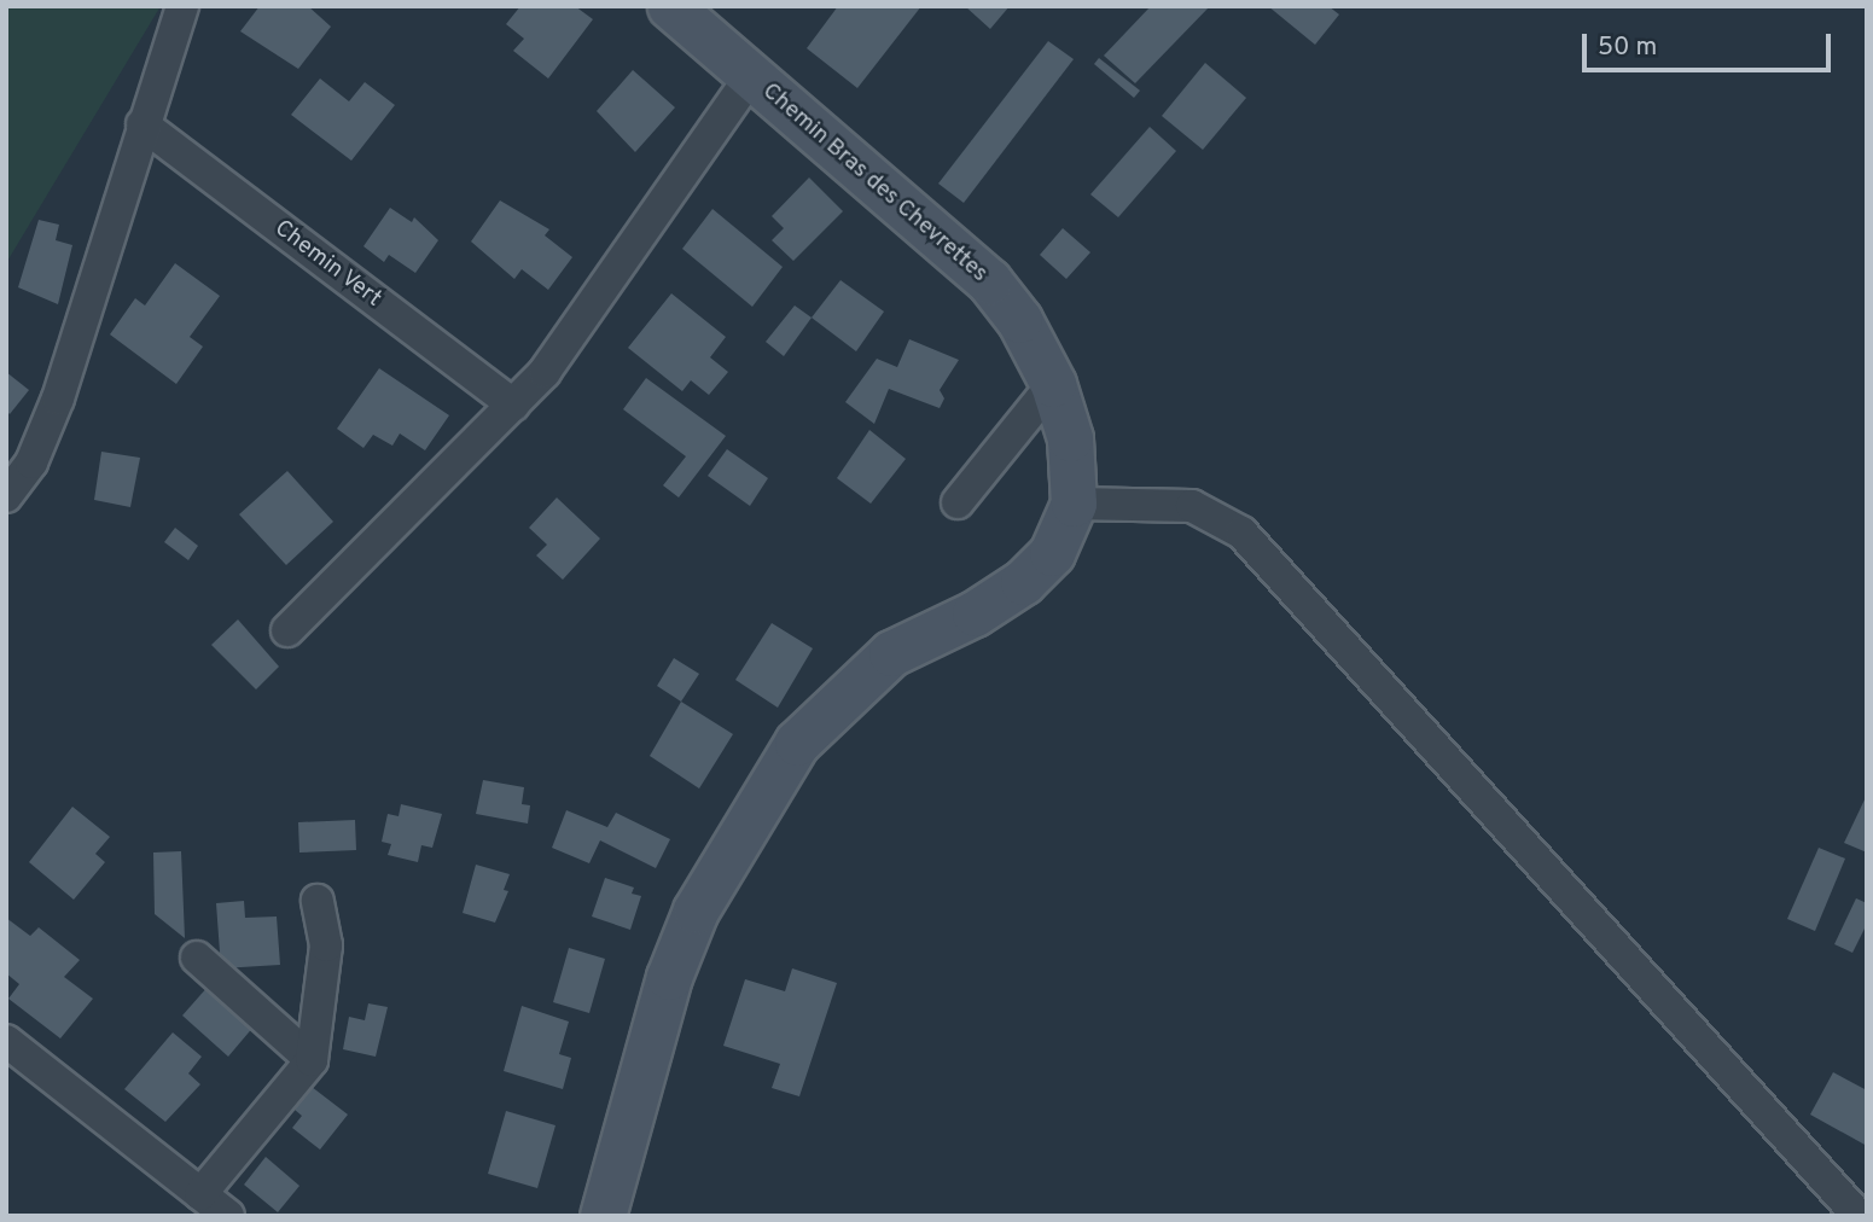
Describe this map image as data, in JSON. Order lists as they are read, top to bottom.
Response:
{
  "streets": {
    "main road": ["Chemin Bras des Chevrettes"],
    "street": ["Chemin Vert"]
  },
  "scale_bar": "50 m"
}
